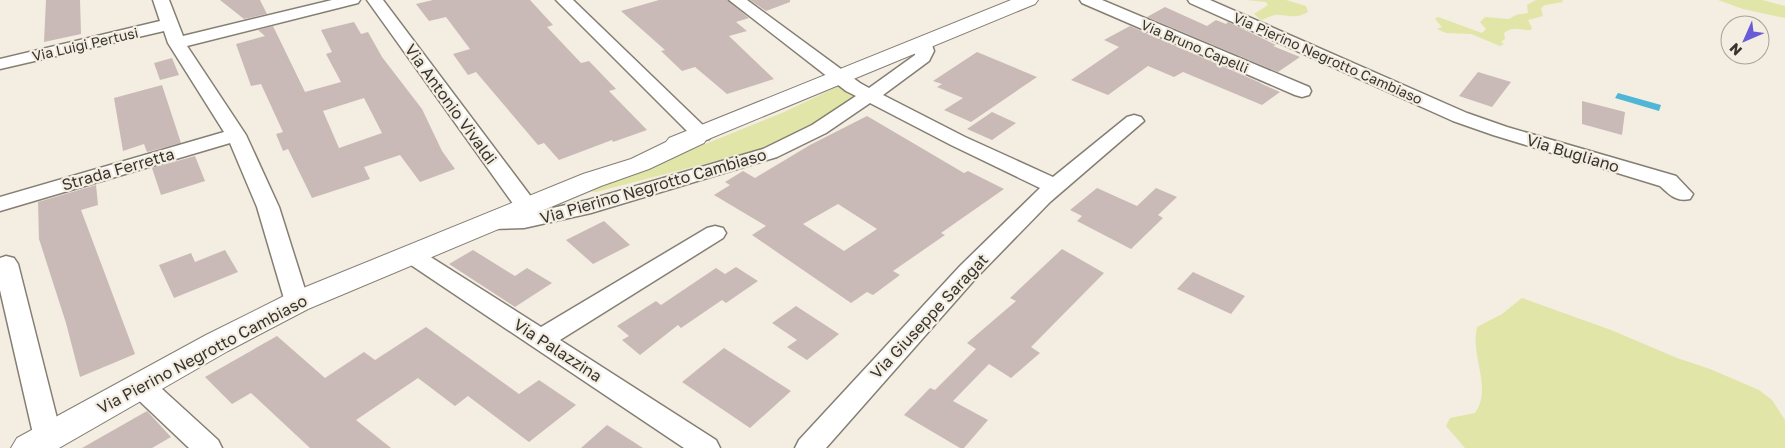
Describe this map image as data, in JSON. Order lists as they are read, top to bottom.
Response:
{
  "streets": {
    "street": [
      "Via Luigi Pertusi",
      "Via Bruno Capelli",
      "Via Pierino Negrotto Cambiaso",
      "Via Antonio Vivaldi",
      "Via Bugliano",
      "Strada Ferretta",
      "Via Giuseppe Saragat",
      "Via Palazzina"
    ]
  },
  "crossings": [
    ["Via Pierino Negrotto Cambiaso", "Via Antonio Vivaldi"],
    ["Via Pierino Negrotto Cambiaso", "Via Bugliano"],
    ["Via Pierino Negrotto Cambiaso", "Via Palazzina"]
  ],
  "north": "bottom left"
}
